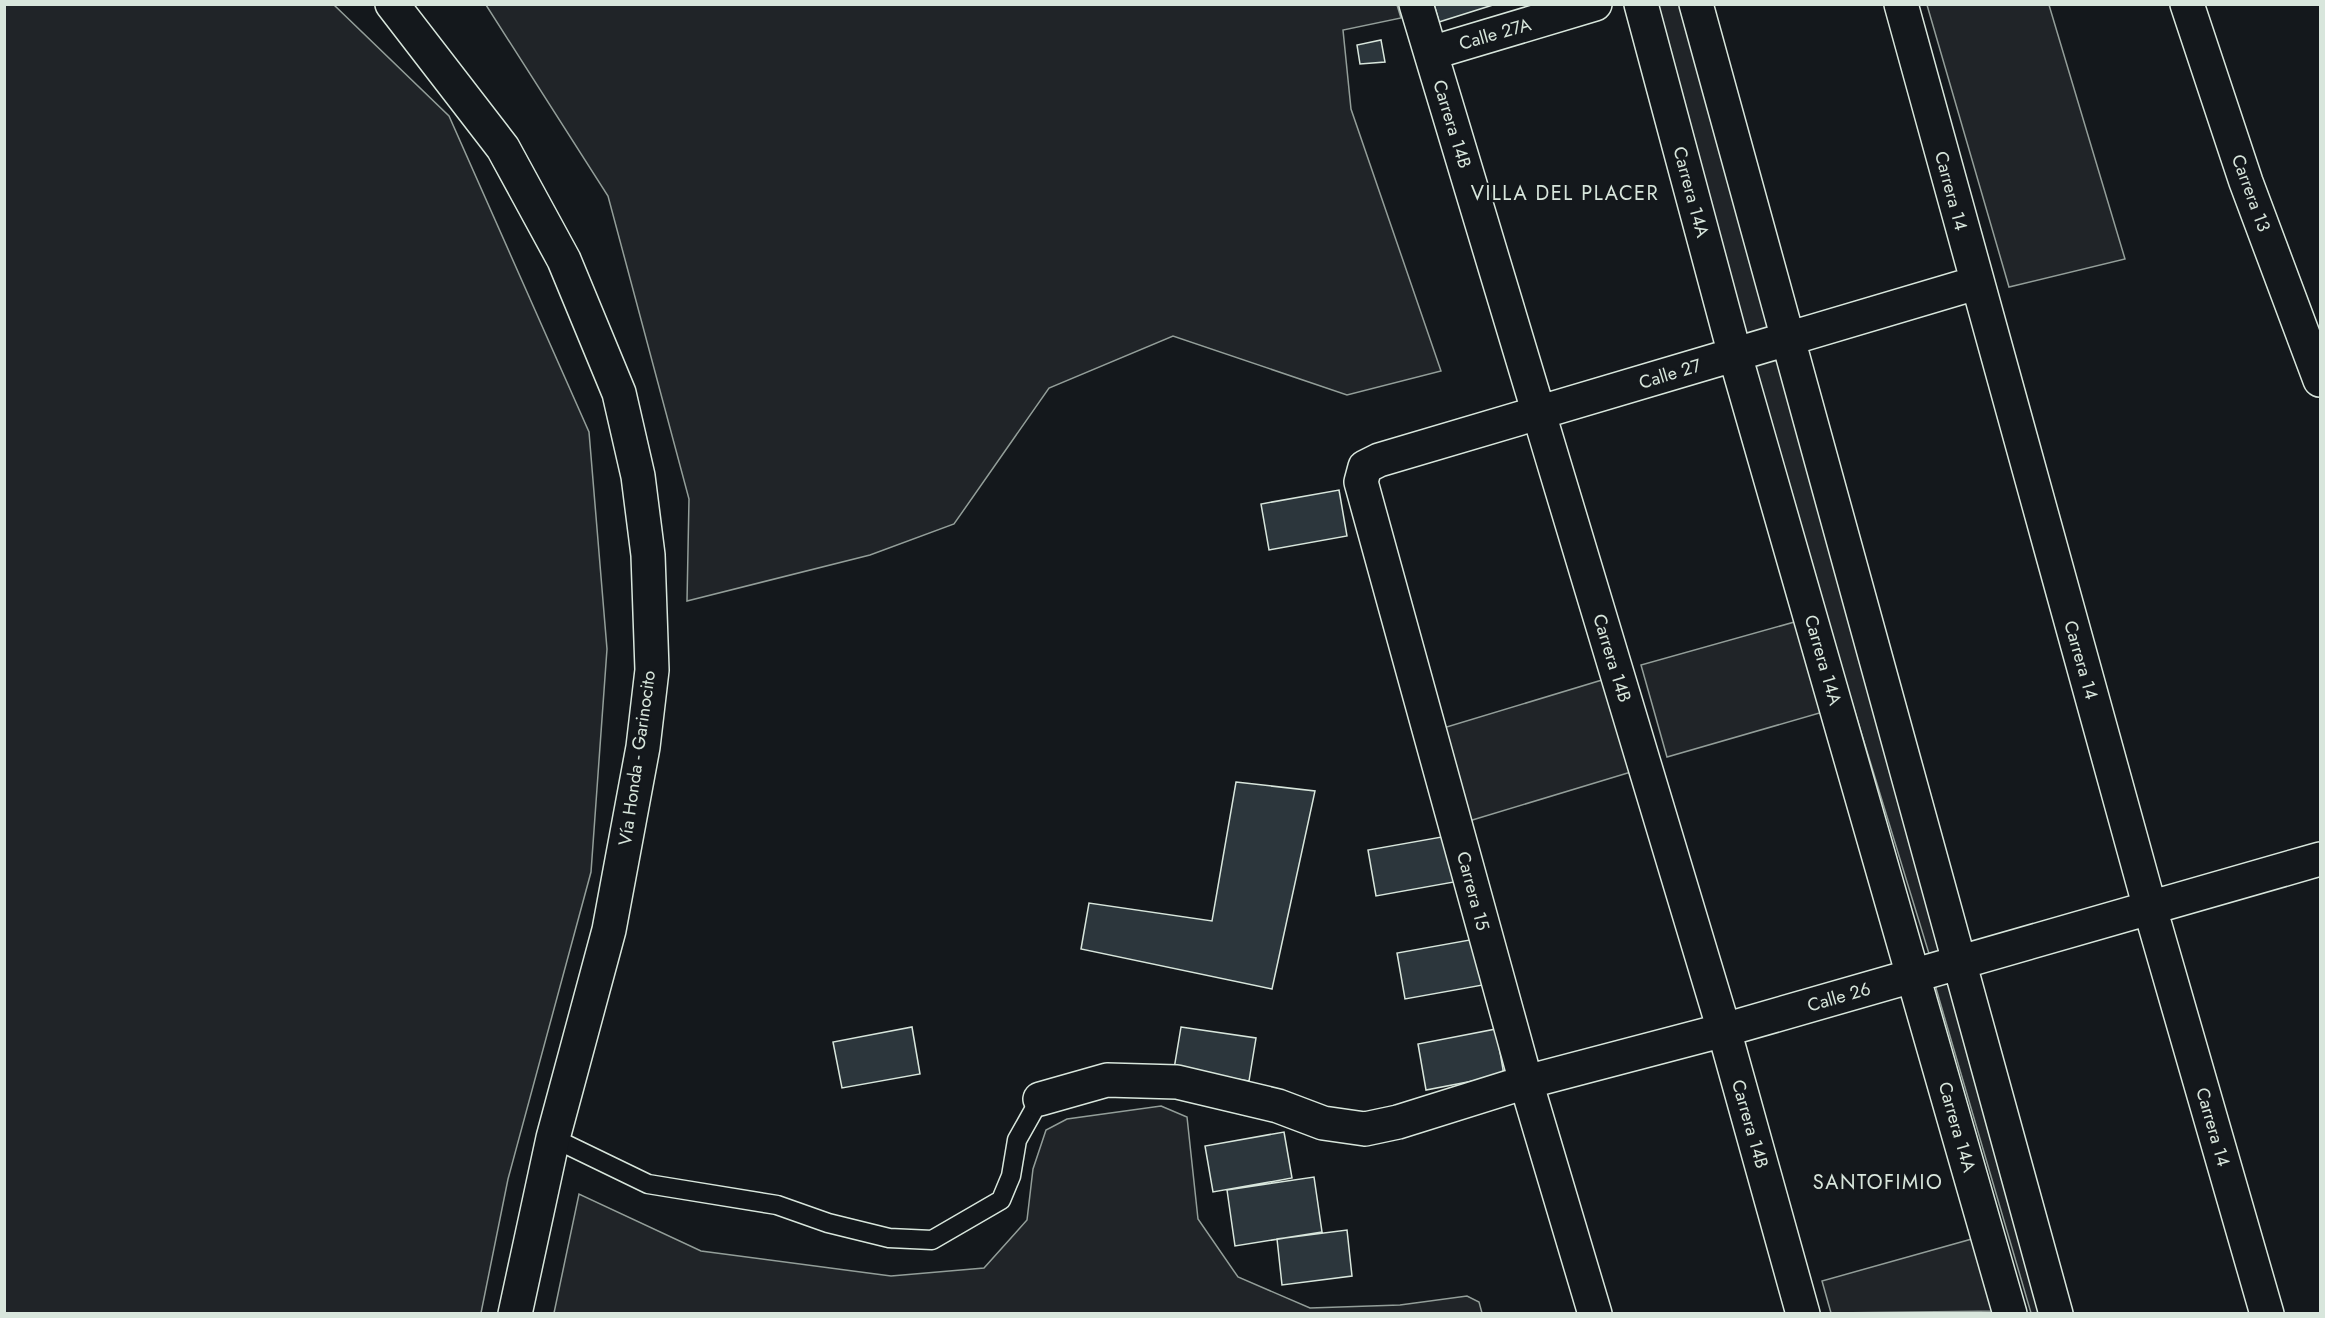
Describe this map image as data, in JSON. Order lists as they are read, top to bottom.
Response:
{
  "streets": {
    "main road": [
      "Calle 27A",
      "Carrera 14B",
      "Carrera 14",
      "Carrera 14A",
      "Carrera 13",
      "Calle 27",
      "Vía Honda - Garinocito",
      "Carrera 15",
      "Calle 26"
    ]
  },
  "crossings": [
    ["Calle 27A", "Carrera 14B"],
    ["Carrera 14B", "Calle 27"],
    ["Carrera 14B", "Calle 26"],
    ["Carrera 14", "Calle 27"],
    ["Carrera 14", "Calle 26"],
    ["Carrera 14A", "Calle 27"],
    ["Carrera 14A", "Calle 26"],
    ["Calle 27", "Carrera 15"],
    ["Carrera 15", "Calle 26"]
  ],
  "districts": ["VILLA DEL PLACER", "SANTOFIMIO"]
}
